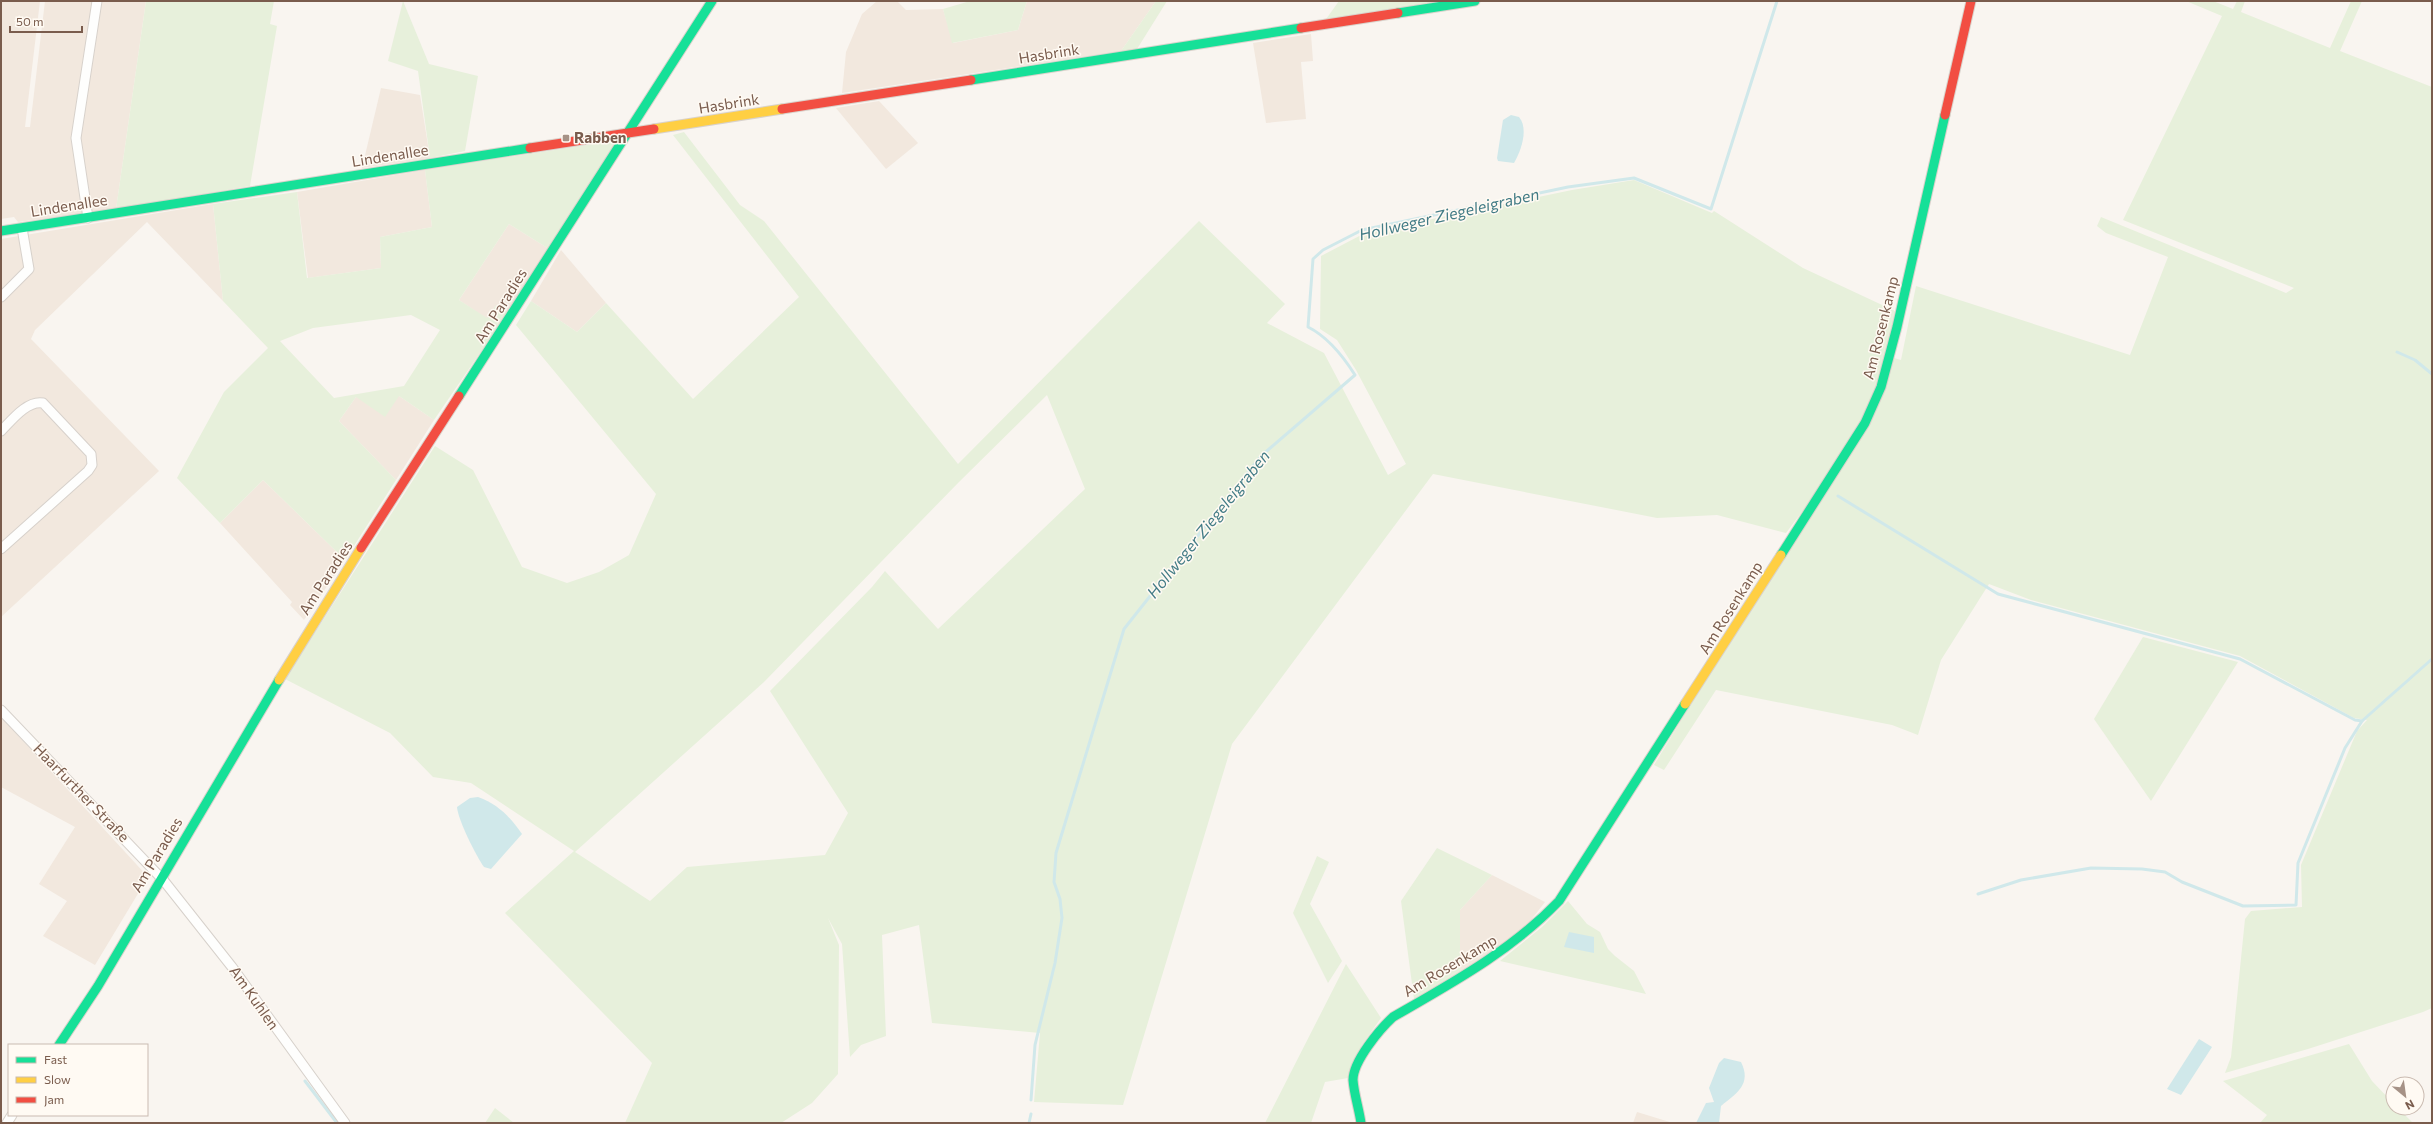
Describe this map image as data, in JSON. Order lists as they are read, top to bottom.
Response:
{
  "streets": {
    "street": [
      "Hasbrink",
      "Lindenallee",
      "Am Paradies",
      "Am Rosenkamp",
      "Haarfurther Straße",
      "Am Kuhlen"
    ]
  },
  "crossings": [
    ["Hasbrink", "Lindenallee"],
    ["Hasbrink", "Am Paradies"],
    ["Lindenallee", "Am Paradies"],
    ["Am Paradies", "Haarfurther Straße"],
    ["Am Paradies", "Am Kuhlen"],
    ["Haarfurther Straße", "Am Kuhlen"]
  ],
  "water": ["Hollweger Ziegeleigraben"],
  "places": {
    "transit": ["Rabben"]
  },
  "legend": ["Fast", "Slow", "Jam"],
  "scale_bar": "50 m",
  "north": "bottom right"
}
